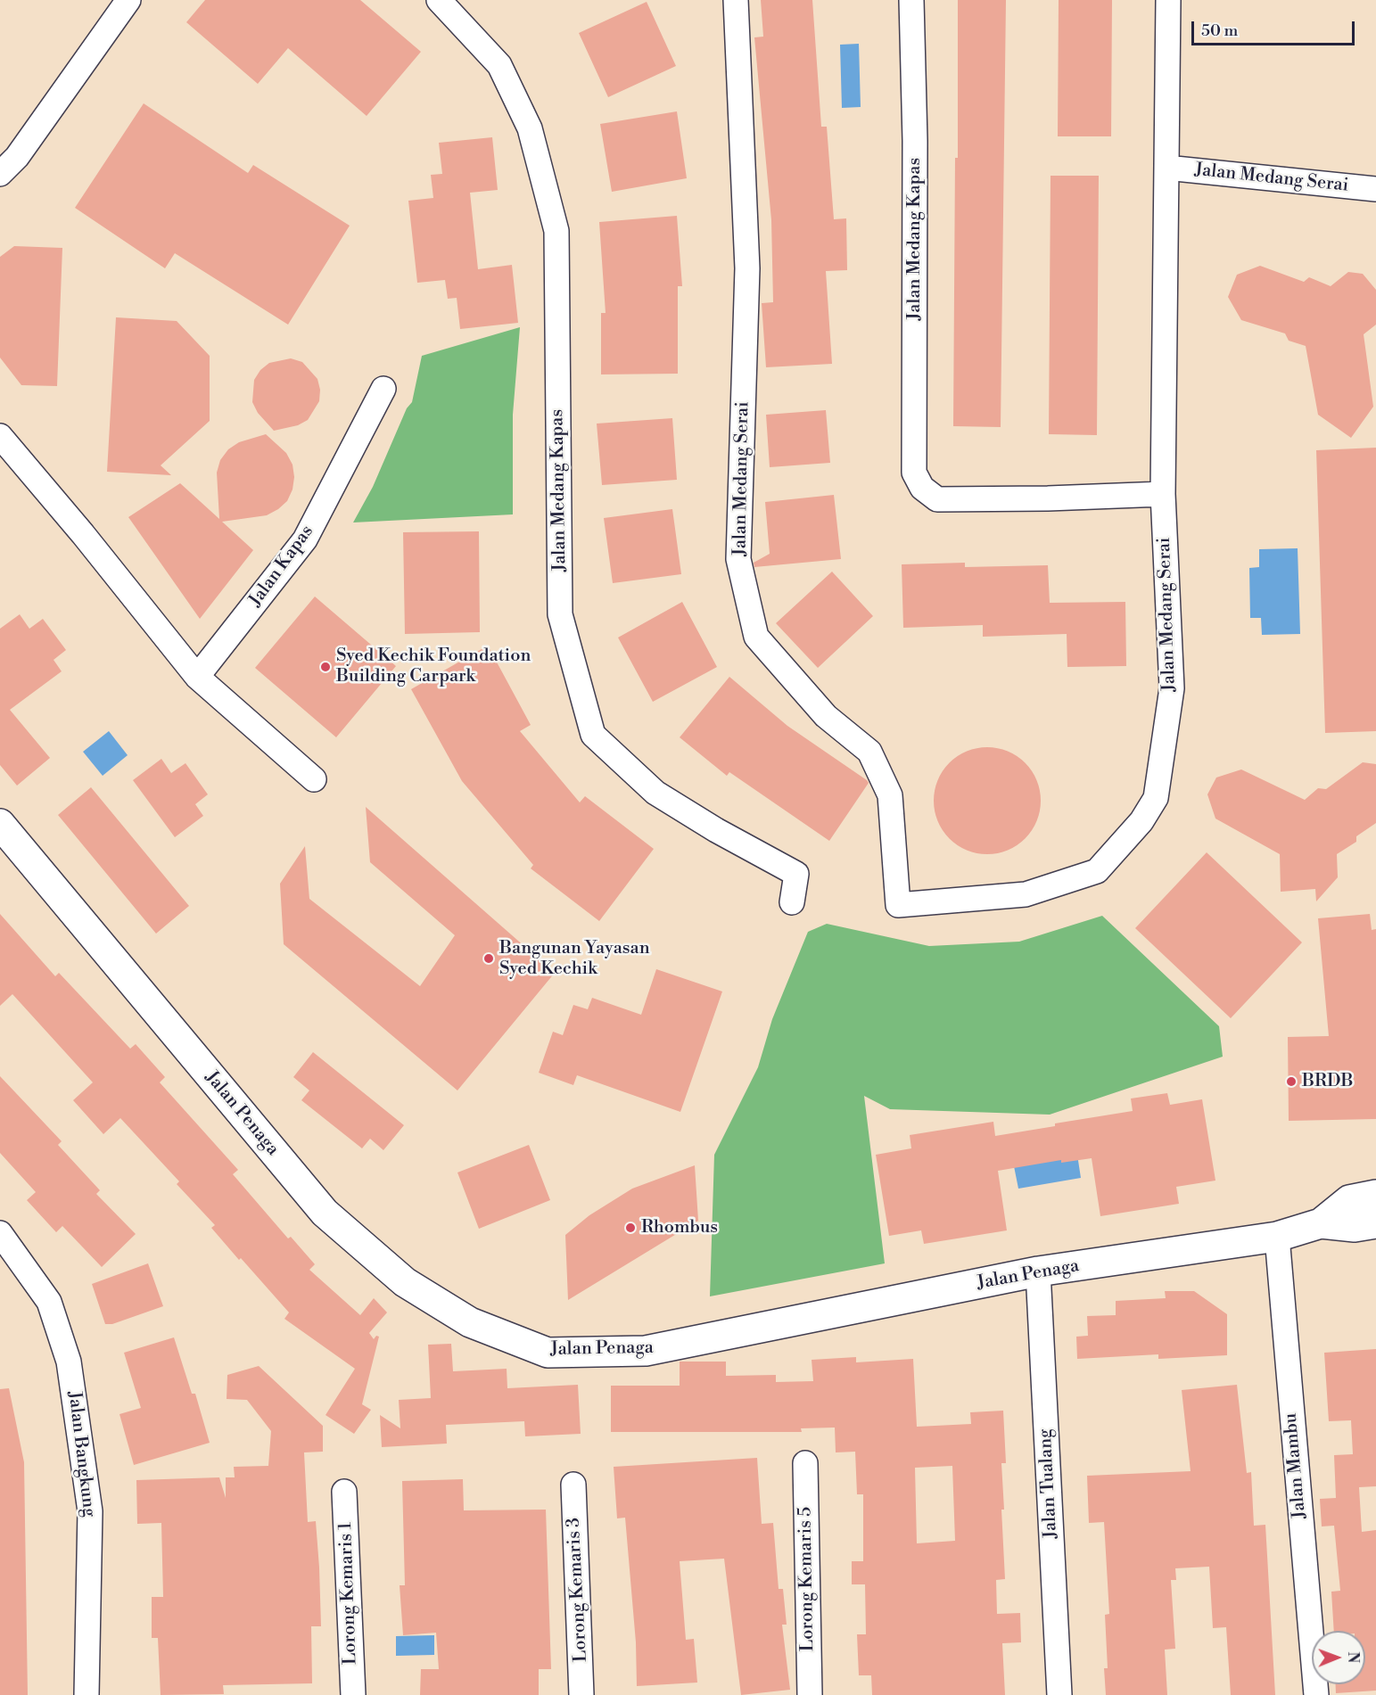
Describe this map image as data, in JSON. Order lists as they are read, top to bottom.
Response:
{
  "streets": {
    "street": [
      "Jalan Medang Serai",
      "Jalan Medang Kapas",
      "Jalan Kapas",
      "Jalan Penaga",
      "Jalan Bangkung",
      "Jalan Mambu",
      "Jalan Tualang",
      "Lorong Kemaris 5",
      "Lorong Kemaris 3",
      "Lorong Kemaris 1"
    ]
  },
  "crossings": [
    ["Jalan Medang Serai", "Jalan Medang Kapas"],
    ["Jalan Penaga", "Jalan Mambu"],
    ["Jalan Penaga", "Jalan Tualang"]
  ],
  "places": [
    "Syed Kechik Foundation Building Carpark",
    "Bangunan Yayasan Syed Kechik",
    "BRDB",
    "Rhombus"
  ],
  "scale_bar": "50 m",
  "north": "right"
}
